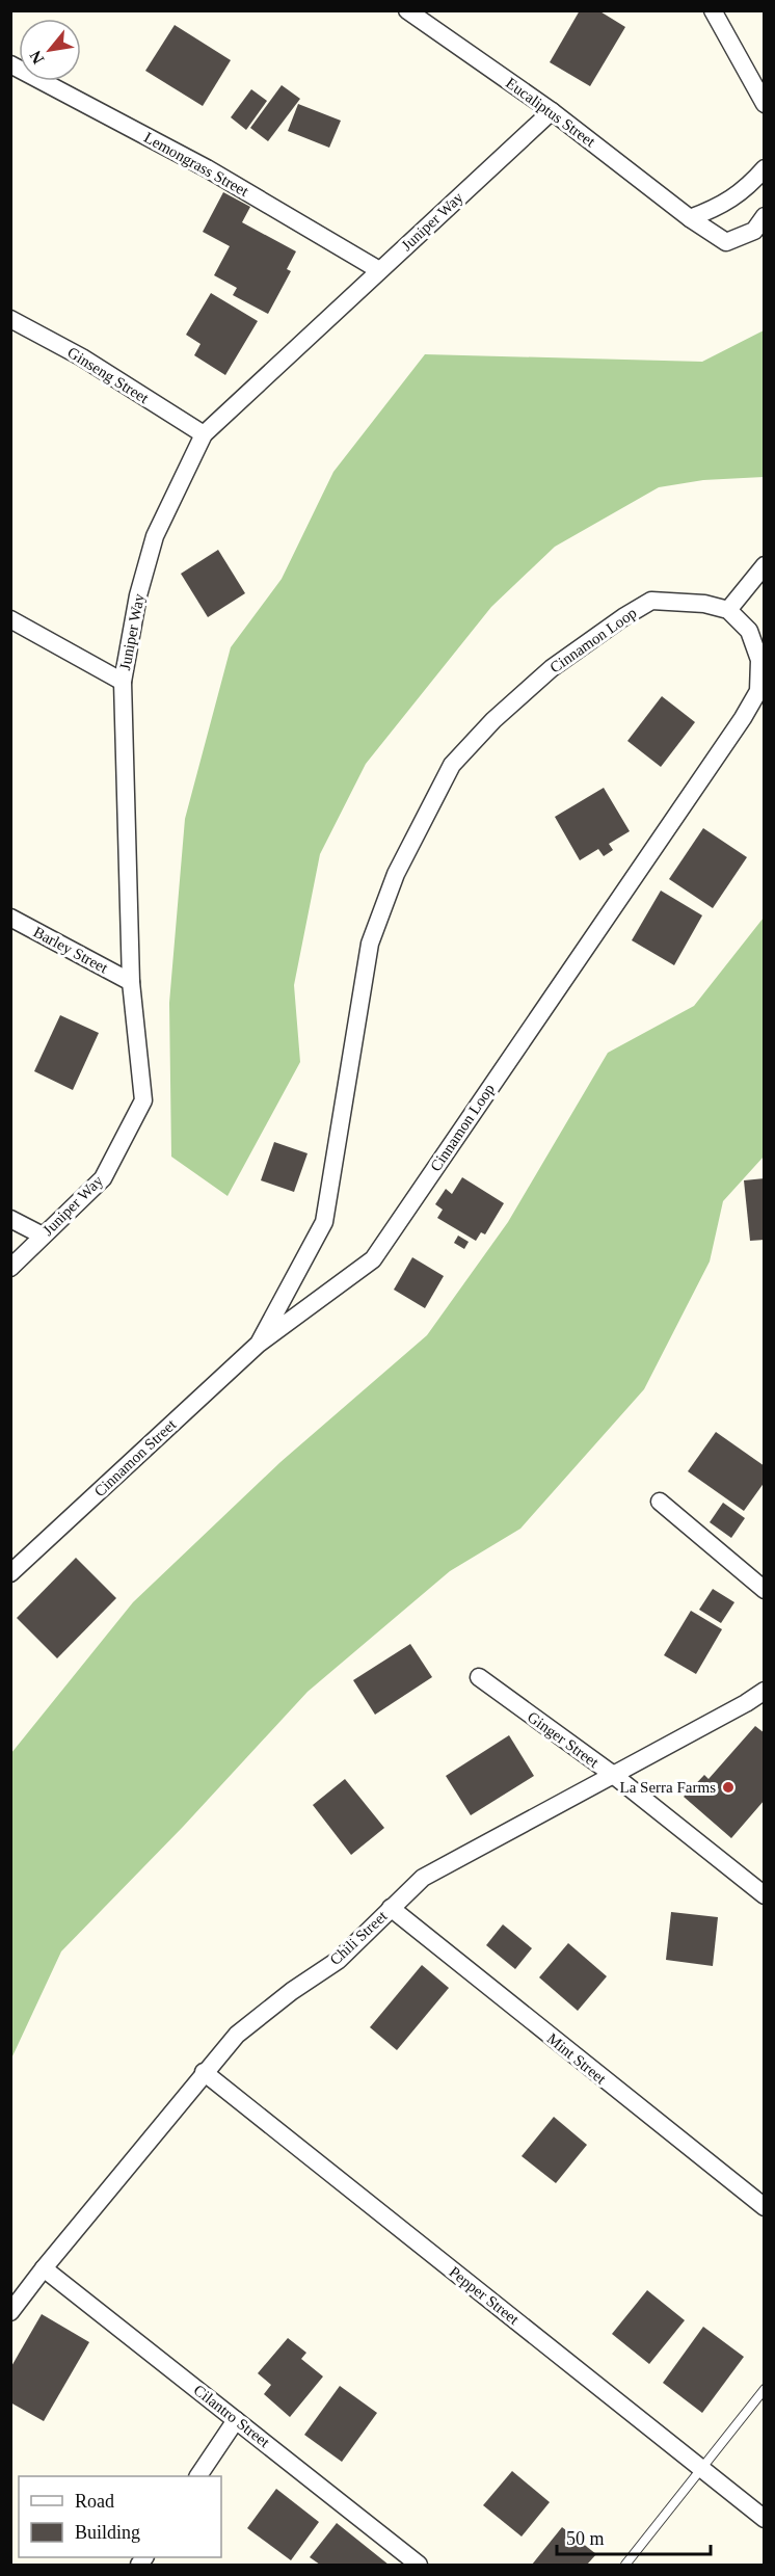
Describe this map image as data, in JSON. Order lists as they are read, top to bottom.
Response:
{
  "streets": {
    "street": [
      "Eucaliptus Street",
      "Lemongrass Street",
      "Juniper Way",
      "Ginseng Street",
      "Cinnamon Loop",
      "Barley Street",
      "Cinnamon Street",
      "Ginger Street",
      "Chili Street",
      "Mint Street",
      "Pepper Street",
      "Cilantro Street"
    ]
  },
  "crossings": [
    ["Eucaliptus Street", "Juniper Way"],
    ["Lemongrass Street", "Juniper Way"],
    ["Juniper Way", "Ginseng Street"],
    ["Juniper Way", "Barley Street"],
    ["Cinnamon Loop", "Cinnamon Street"],
    ["Ginger Street", "Chili Street"],
    ["Chili Street", "Mint Street"],
    ["Chili Street", "Pepper Street"],
    ["Chili Street", "Cilantro Street"]
  ],
  "places": ["La Serra Farms"],
  "legend": ["Road", "Building"],
  "scale_bar": "50 m",
  "north": "bottom left"
}
